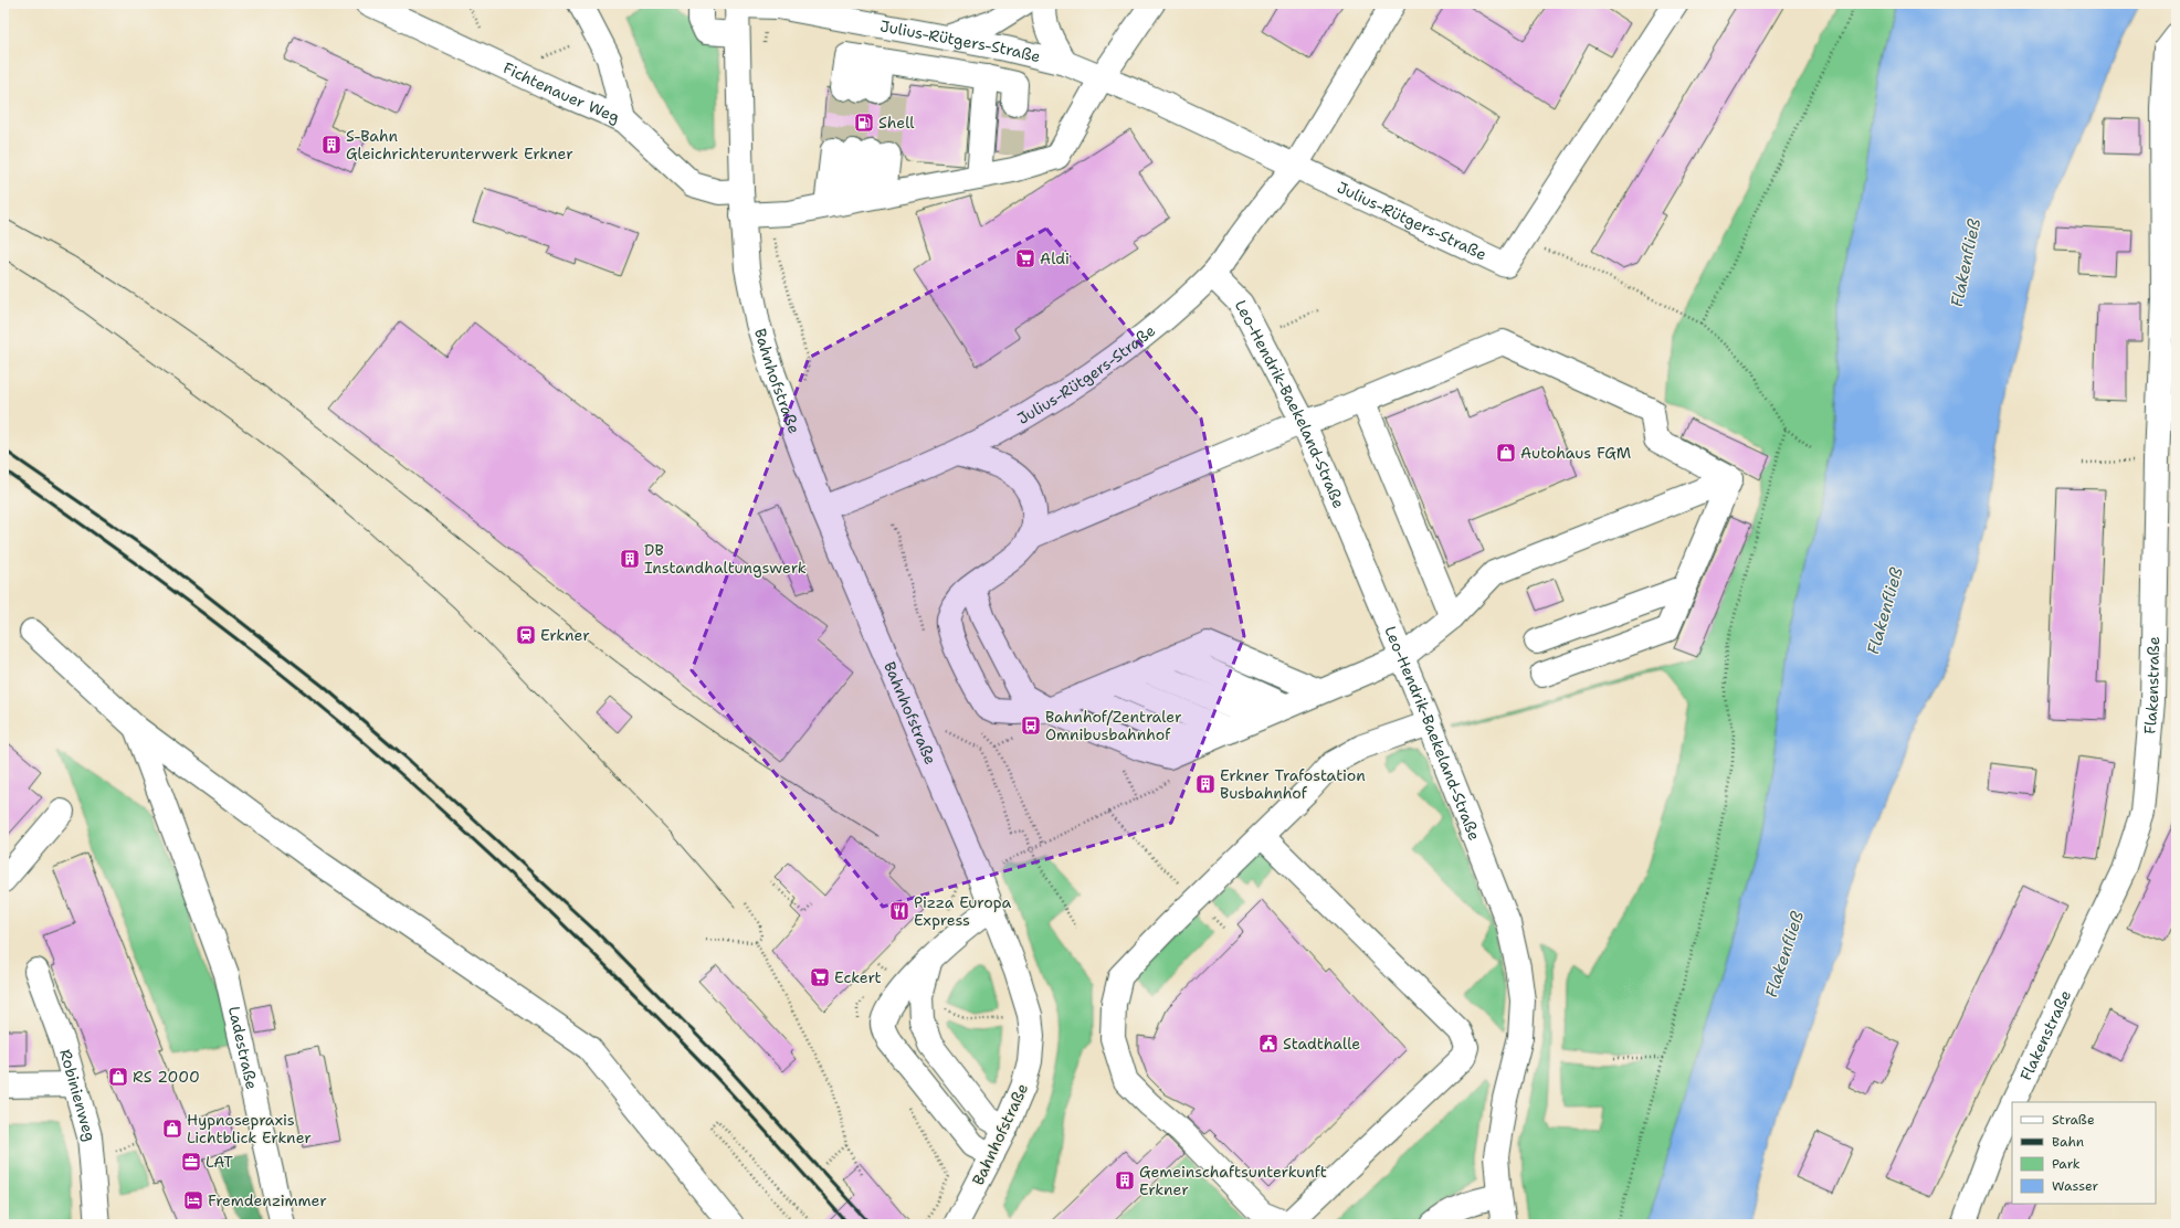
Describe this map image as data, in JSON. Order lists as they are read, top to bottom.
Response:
{
  "streets": {
    "street": [
      "Julius-Rütgers-Straße",
      "Fichtenauer Weg",
      "Bahnhofstraße",
      "Leo-Hendrik-Baekeland-Straße",
      "Flakenstraße",
      "Ladestraße",
      "Robinienweg"
    ]
  },
  "crossings": [
    ["Julius-Rütgers-Straße", "Bahnhofstraße"],
    ["Julius-Rütgers-Straße", "Leo-Hendrik-Baekeland-Straße"],
    ["Fichtenauer Weg", "Bahnhofstraße"]
  ],
  "water": ["Flakenfließ"],
  "places": {
    "fuel station": ["Shell"],
    "building": [
      "S-Bahn Gleichrichterunterwerk Erkner",
      "DB Instandhaltungswerk",
      "Erkner Trafostation Busbahnhof",
      "Gemeinschaftsunterkunft Erkner"
    ],
    "supermarket": ["Aldi", "Eckert"],
    "shop": ["Autohaus FGM", "RS 2000", "Hypnosepraxis Lichtblick Erkner"],
    "station": ["Erkner"],
    "bus stop": ["Bahnhof/Zentraler Omnibusbahnhof"],
    "restaurant": ["Pizza Europa Express"],
    "public building": ["Stadthalle"],
    "office": ["LAT"],
    "hotel": ["Fremdenzimmer"]
  },
  "legend": [
    "Straße",
    "Bahn",
    "Park",
    "Wasser"
  ]
}
